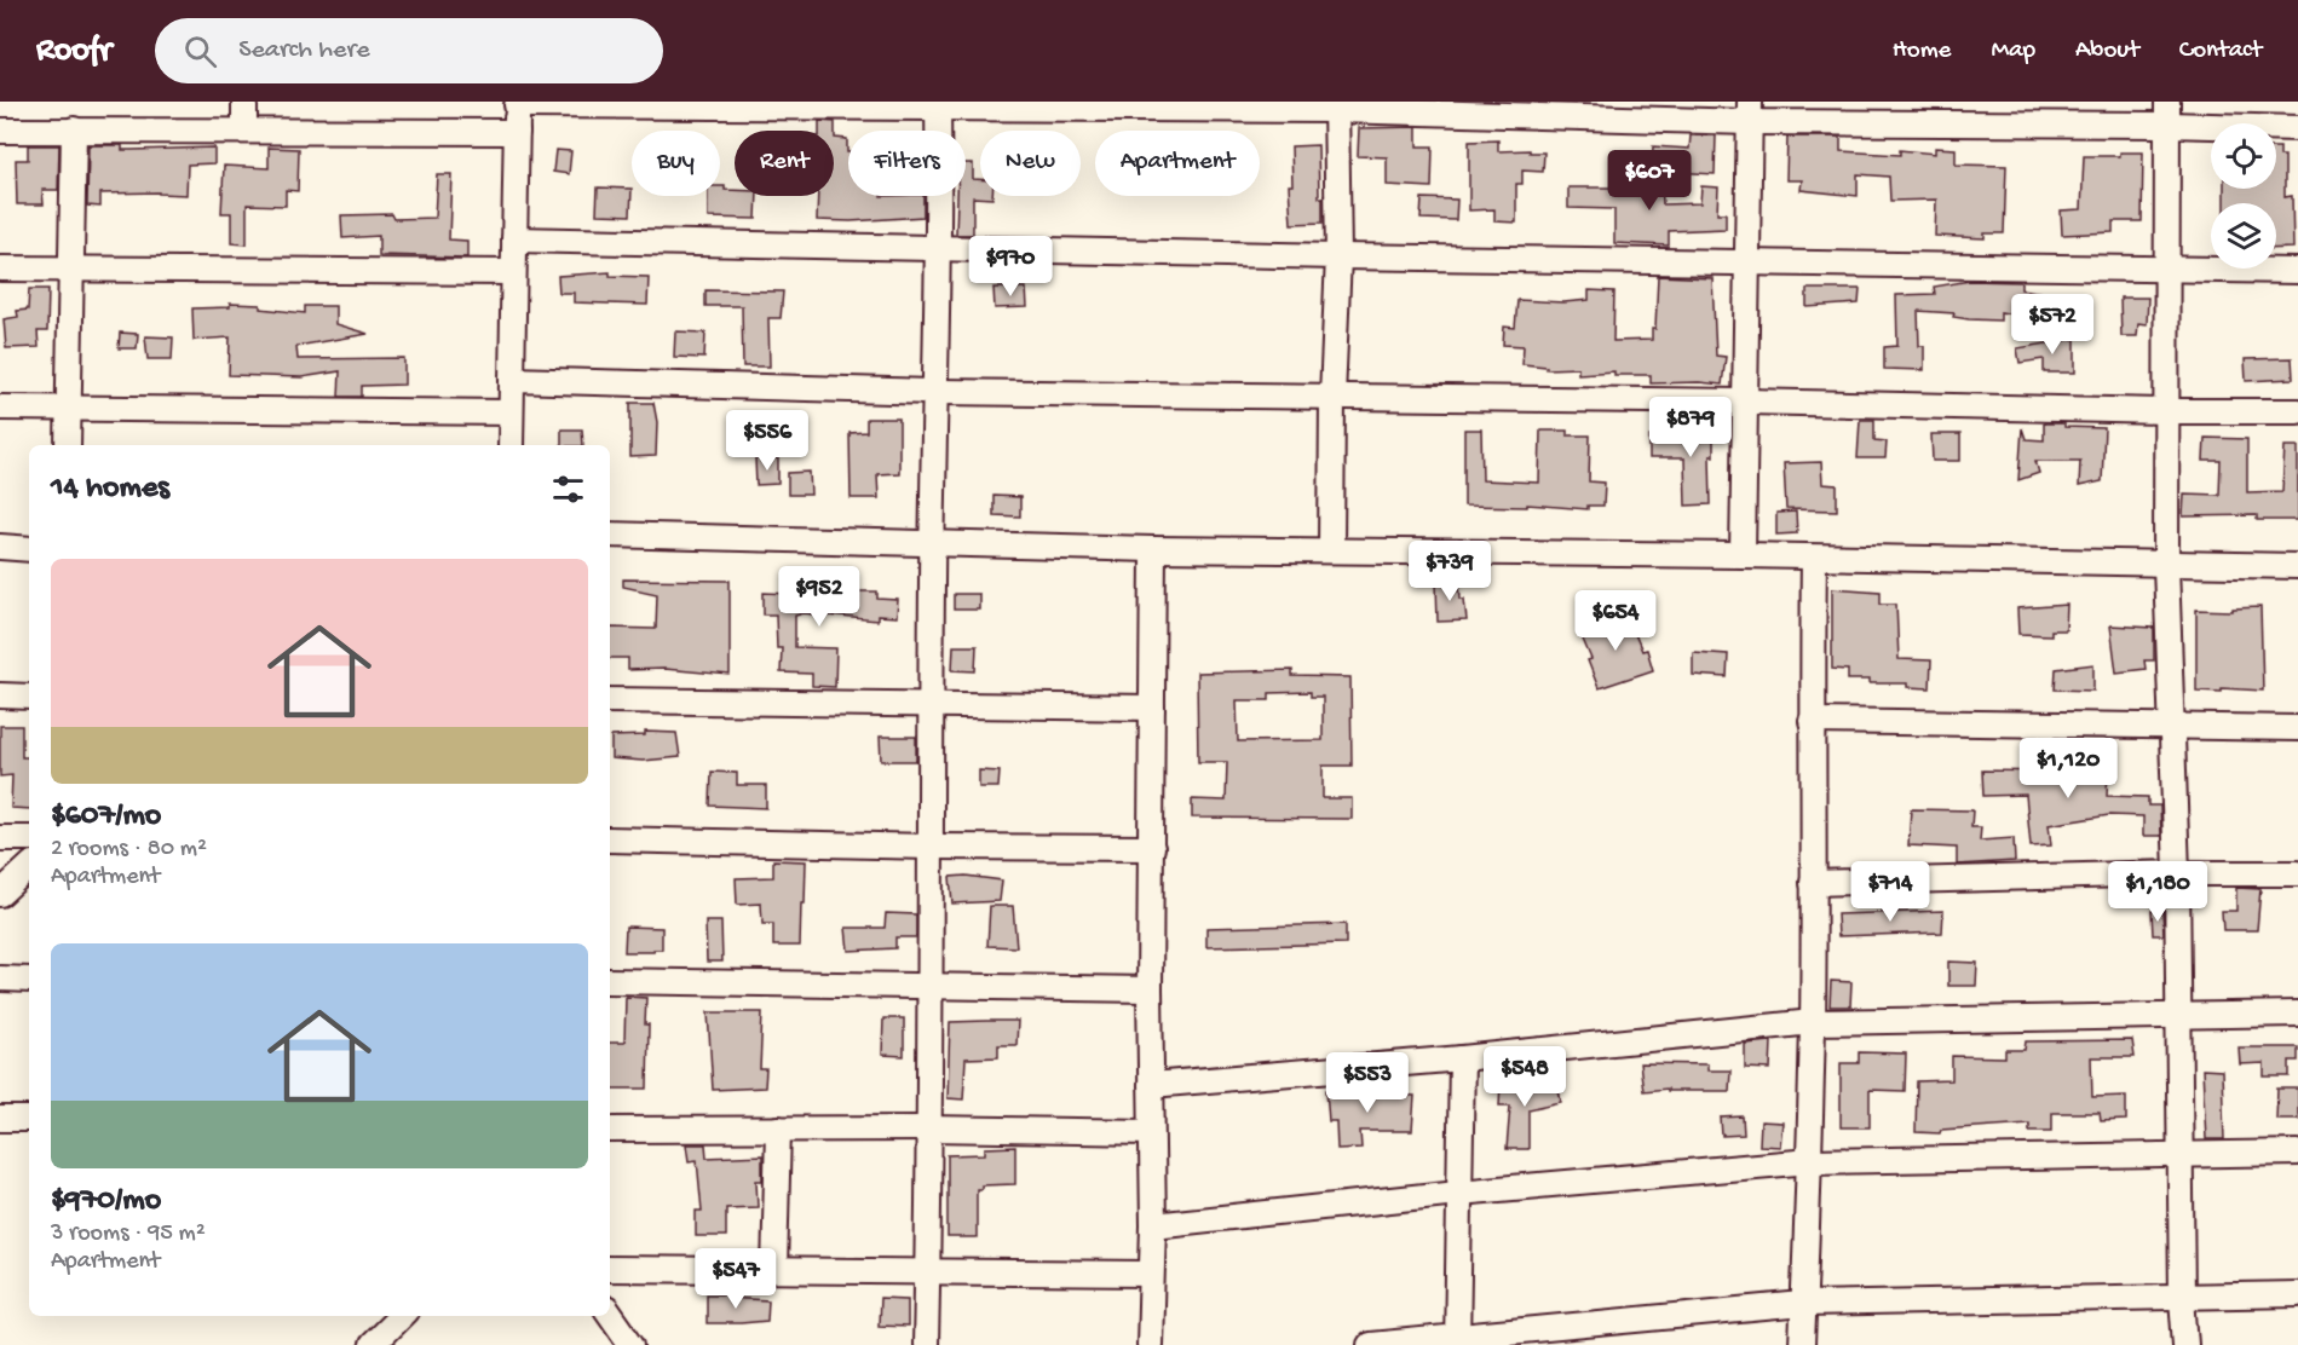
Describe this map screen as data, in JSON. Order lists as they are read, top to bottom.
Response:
{
  "page": {
    "header": "Roofr",
    "search": "Search here",
    "nav": [
      "Home",
      "Map",
      "About",
      "Contact"
    ],
    "chip": [
      "Buy",
      "Rent",
      "Filters",
      "New",
      "Apartment"
    ],
    "price": [
      "$607",
      "$970",
      "$572",
      "$879",
      "$556",
      "$739",
      "$952",
      "$654",
      "$1,120",
      "$714",
      "$1,180",
      "$548",
      "$553",
      "$547"
    ],
    "heading": "14 homes",
    "list": [
      {
        "name": "$607/mo",
        "note": "2 rooms · 80 m² · Apartment"
      },
      {
        "name": "$970/mo",
        "note": "3 rooms · 95 m² · Apartment"
      }
    ]
  }
}
